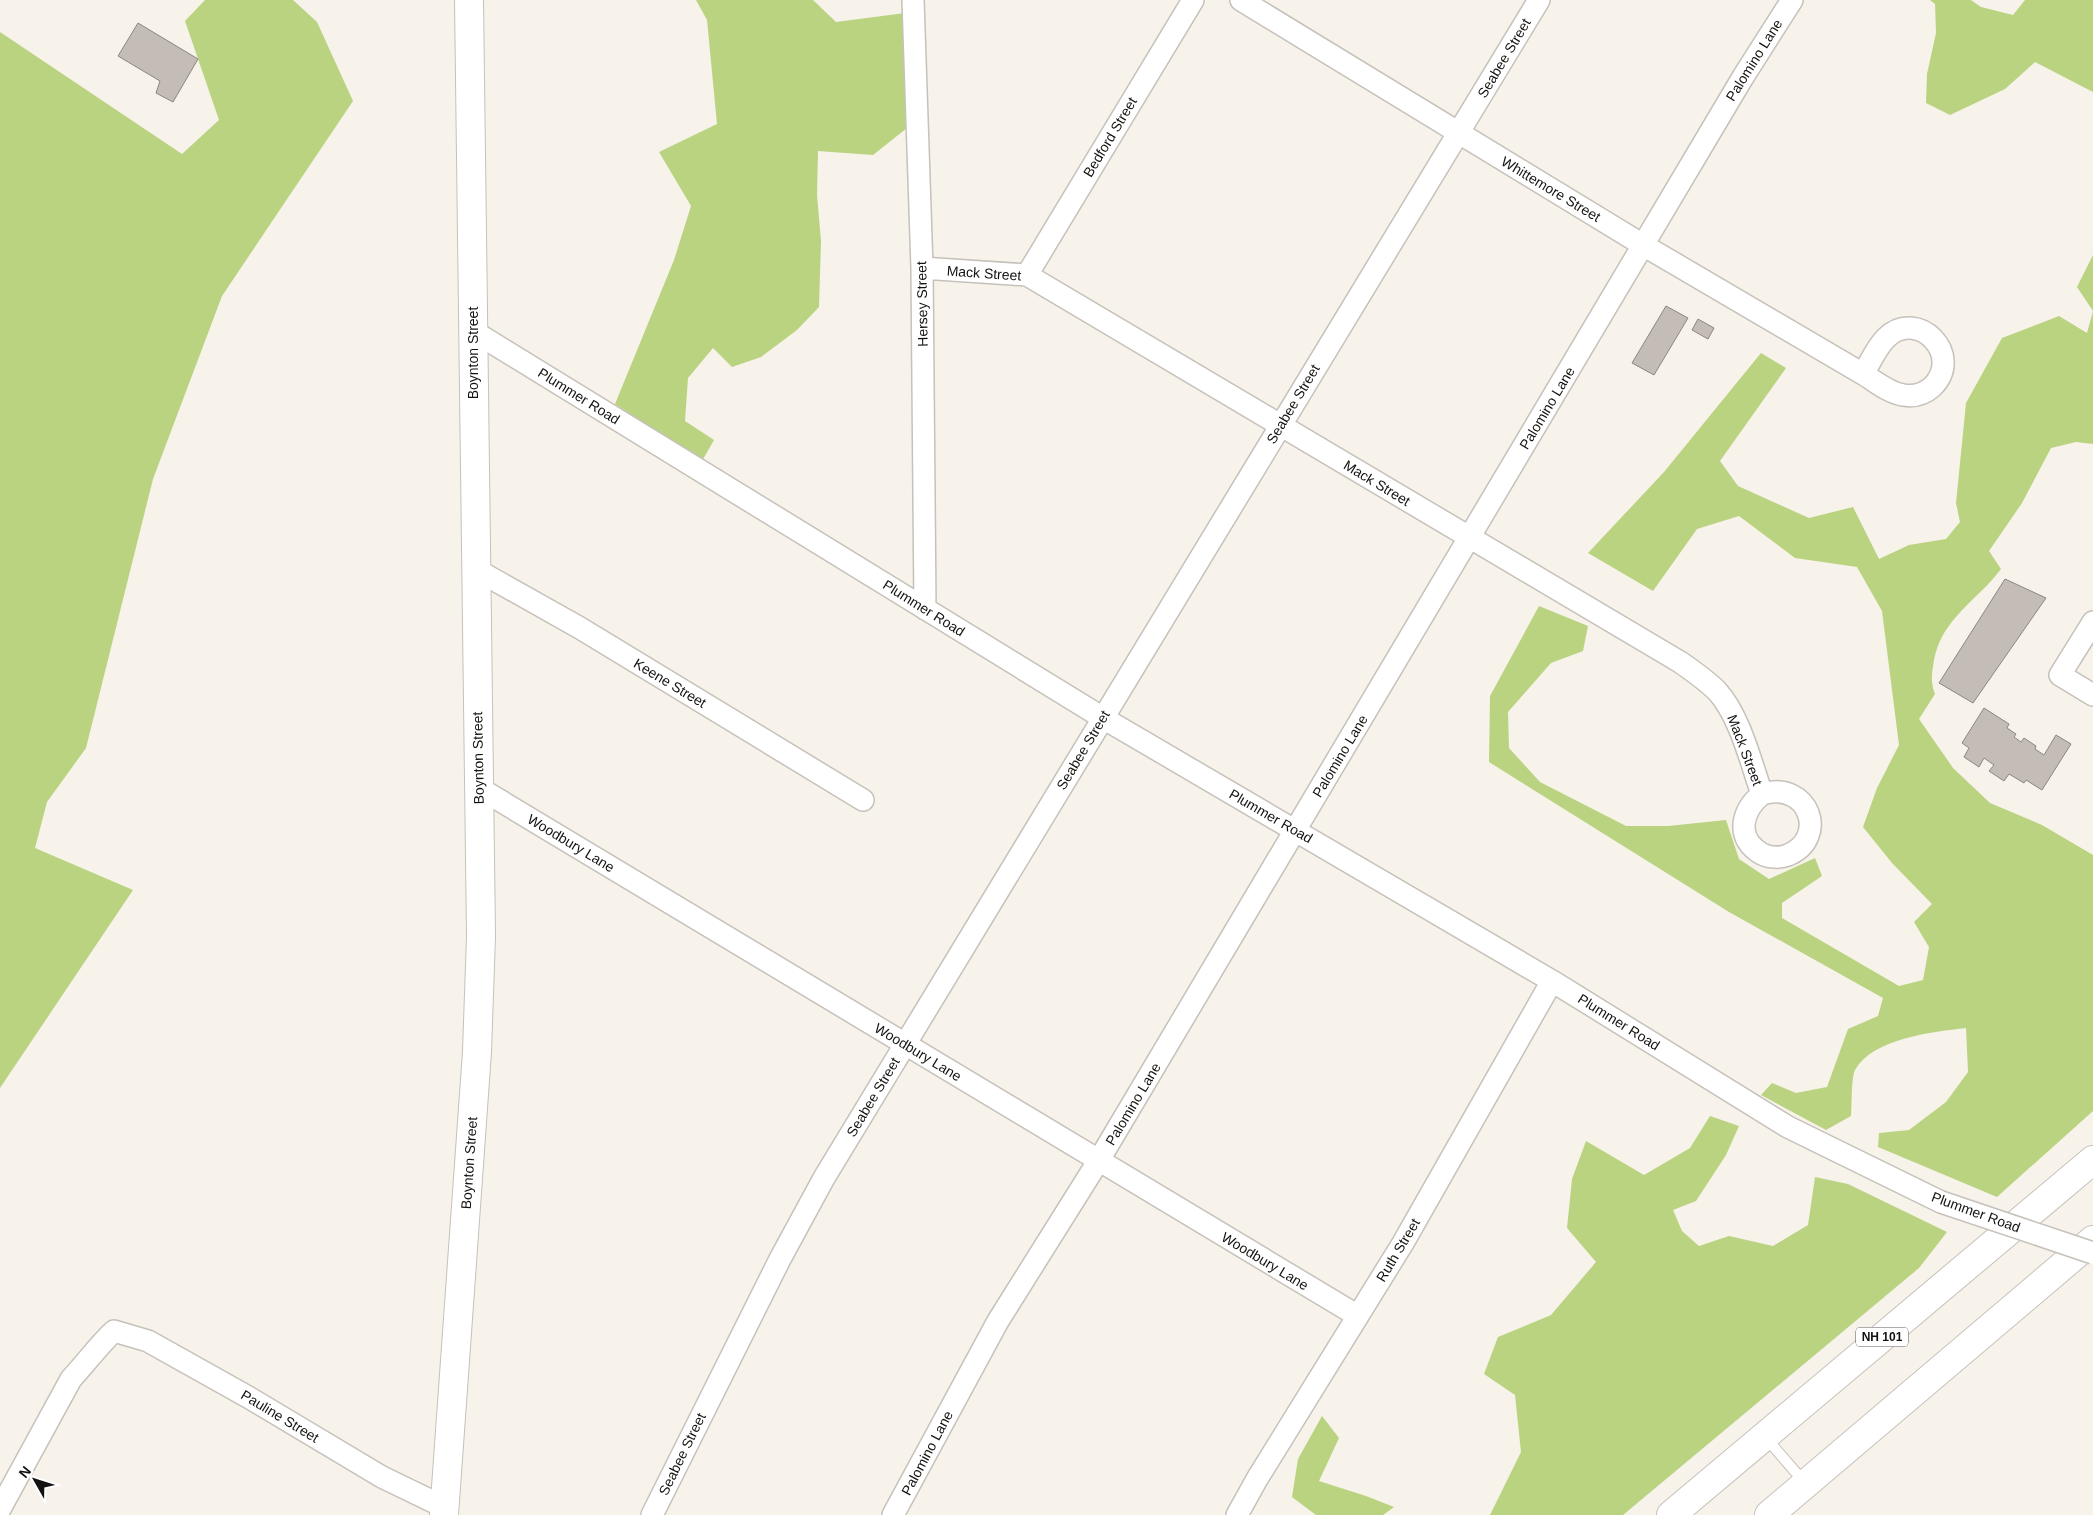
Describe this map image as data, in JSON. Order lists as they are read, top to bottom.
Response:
{
  "streets": {
    "main road": ["Boynton Street", "NH 101"],
    "street": [
      "Seabee Street",
      "Palomino Lane",
      "Bedford Street",
      "Whittemore Street",
      "Mack Street",
      "Hersey Street",
      "Plummer Road",
      "Keene Street",
      "Woodbury Lane",
      "Ruth Street",
      "Pauline Street"
    ]
  },
  "crossings": [
    ["Seabee Street", "Whittemore Street"],
    ["Seabee Street", "Mack Street"],
    ["Seabee Street", "Plummer Road"],
    ["Seabee Street", "Woodbury Lane"],
    ["Palomino Lane", "Whittemore Street"],
    ["Palomino Lane", "Mack Street"],
    ["Palomino Lane", "Plummer Road"],
    ["Palomino Lane", "Woodbury Lane"],
    ["Bedford Street", "Mack Street"],
    ["Mack Street", "Hersey Street"],
    ["Hersey Street", "Plummer Road"],
    ["Boynton Street", "Plummer Road"],
    ["Boynton Street", "Keene Street"],
    ["Boynton Street", "Woodbury Lane"],
    ["Boynton Street", "Pauline Street"],
    ["Plummer Road", "Ruth Street"],
    ["Woodbury Lane", "Ruth Street"]
  ],
  "north": "top left"
}
